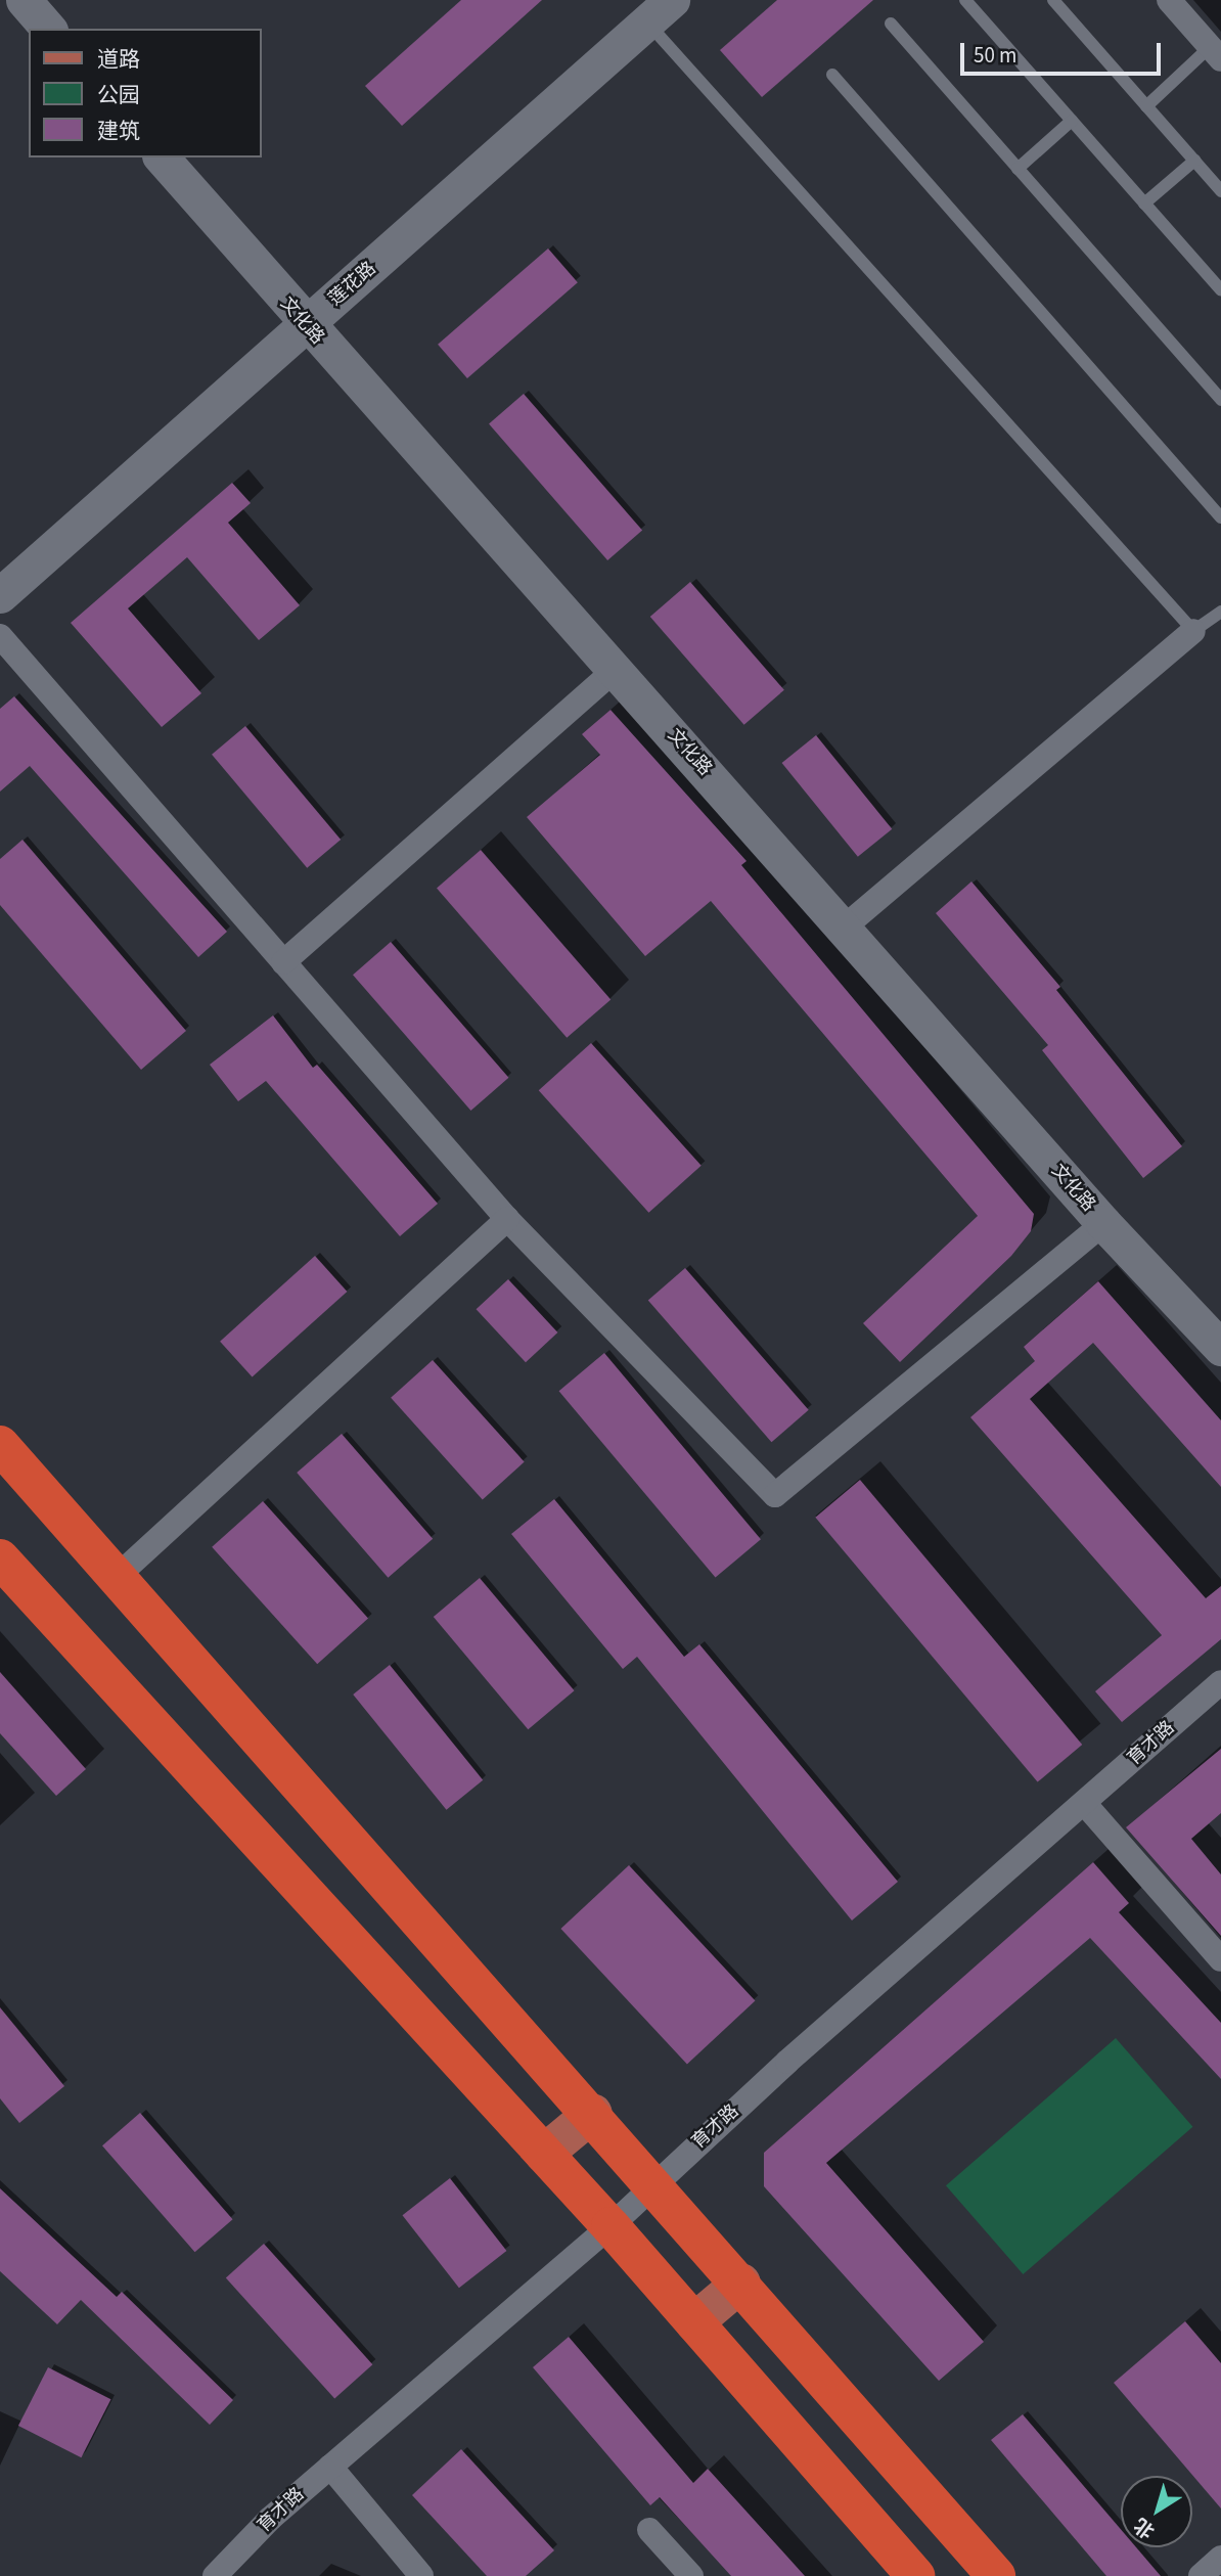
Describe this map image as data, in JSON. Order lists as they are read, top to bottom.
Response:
{
  "streets": {
    "street": ["莲花路", "文化路", "育才路"]
  },
  "crossings": [
    ["莲花路", "文化路"]
  ],
  "legend": ["道路", "公园", "建筑"],
  "scale_bar": "50 m",
  "north": "bottom left"
}
